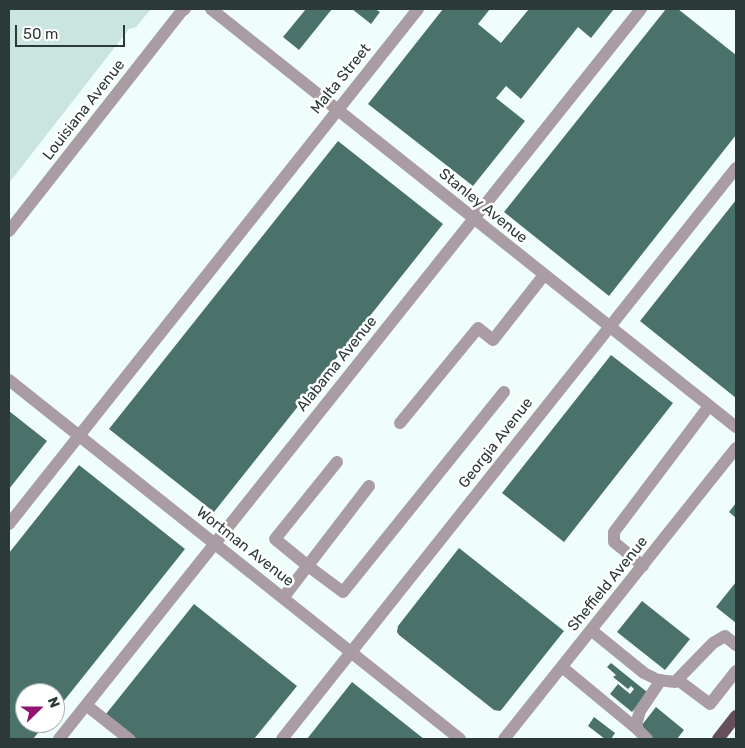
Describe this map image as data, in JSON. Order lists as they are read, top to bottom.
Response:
{
  "streets": {
    "street": [
      "Malta Street",
      "Louisiana Avenue",
      "Stanley Avenue",
      "Alabama Avenue",
      "Georgia Avenue",
      "Wortman Avenue",
      "Sheffield Avenue"
    ]
  },
  "crossings": [
    ["Malta Street", "Stanley Avenue"],
    ["Malta Street", "Wortman Avenue"],
    ["Stanley Avenue", "Alabama Avenue"],
    ["Stanley Avenue", "Georgia Avenue"],
    ["Alabama Avenue", "Wortman Avenue"],
    ["Georgia Avenue", "Wortman Avenue"]
  ],
  "scale_bar": "50 m",
  "north": "right"
}
